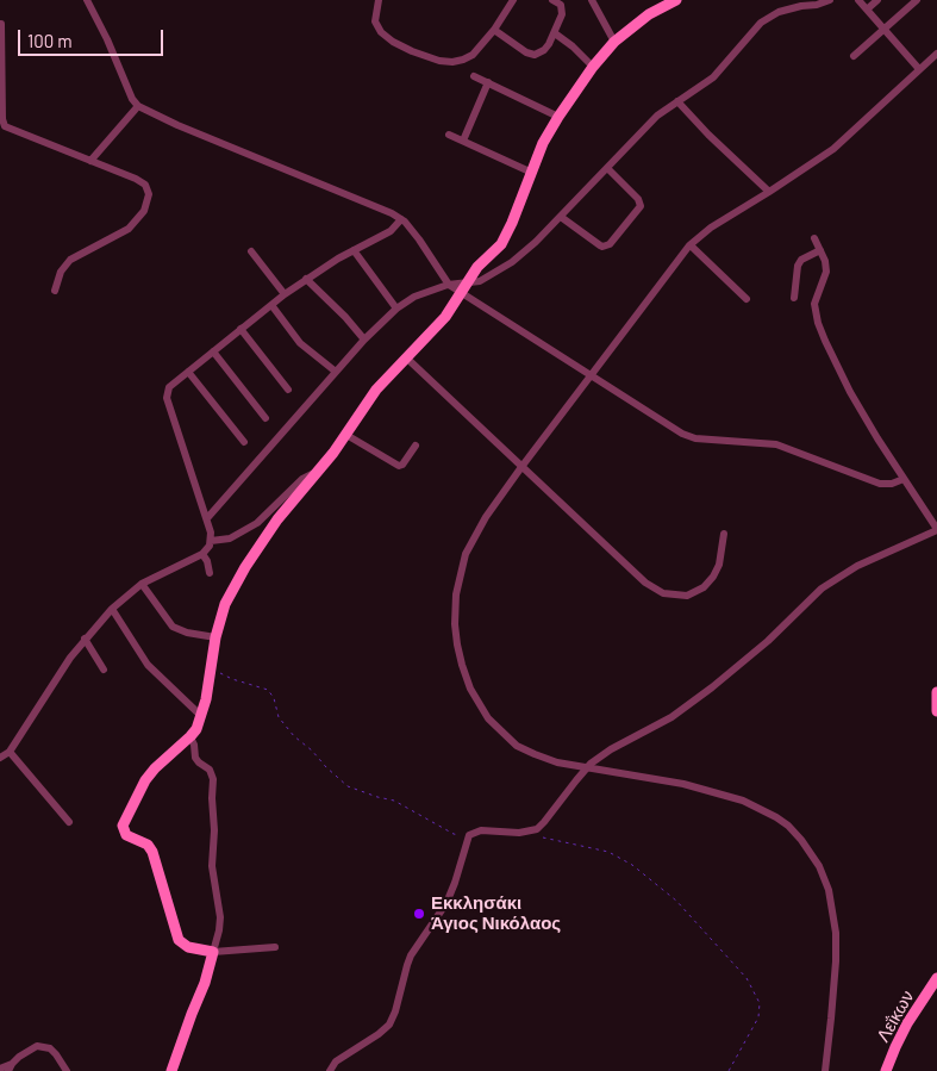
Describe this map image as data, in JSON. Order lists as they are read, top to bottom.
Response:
{
  "streets": {
    "street": ["Λεΐκων"]
  },
  "places": ["Εκκλησάκι Άγιος Νικόλαος"],
  "scale_bar": "100 m"
}
